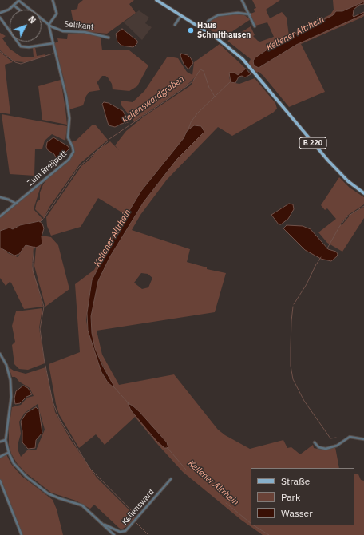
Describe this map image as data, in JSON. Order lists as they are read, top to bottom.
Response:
{
  "streets": {
    "main road": ["B 220"],
    "street": ["Selfkant", "Zum Breijpott", "Kellensward"]
  },
  "crossings": [
    ["Selfkant", "Zum Breijpott"]
  ],
  "water": ["Kellener Altrhein", "Kellenswardgraben"],
  "places": ["Haus Schmithausen"],
  "legend": ["Straße", "Park", "Wasser"],
  "north": "top right"
}
